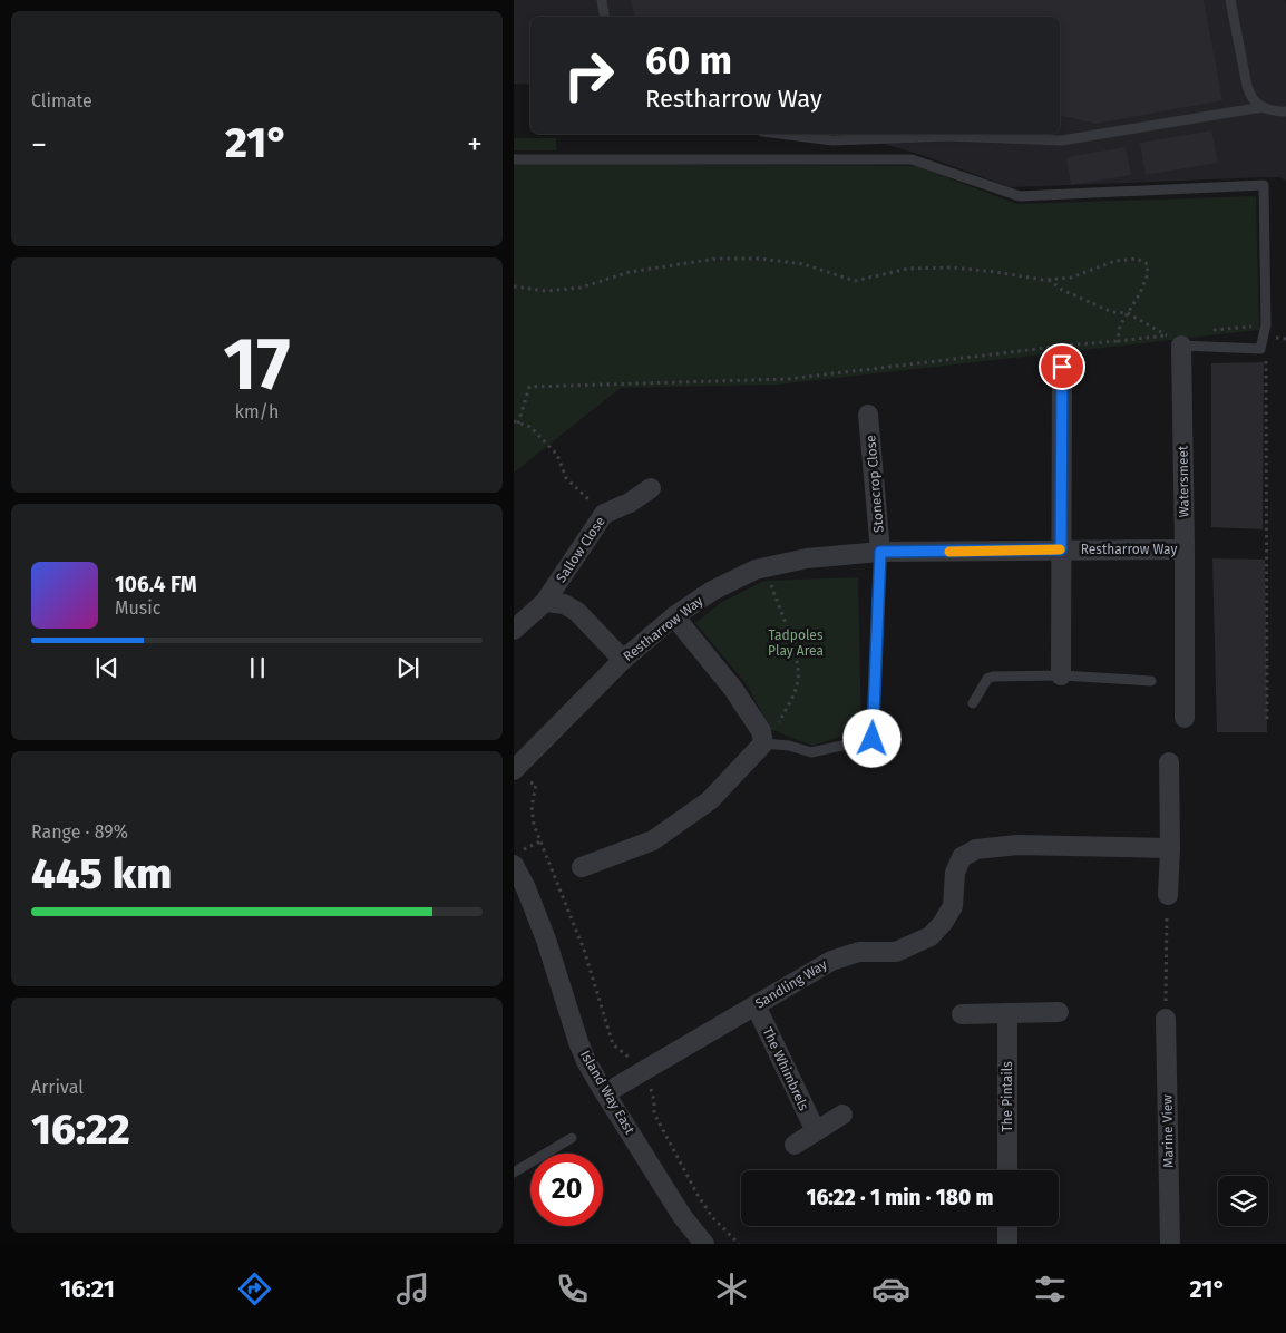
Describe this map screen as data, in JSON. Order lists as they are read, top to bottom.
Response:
{
  "streets": {
    "street": [
      "Watersmeet",
      "Stonecrop Close",
      "Sallow Close",
      "Restharrow Way",
      "Sandling Way",
      "The Whimbrels",
      "Island Way East",
      "The Pintails",
      "Marine View"
    ]
  },
  "crossings": [
    ["Watersmeet", "Restharrow Way"],
    ["Stonecrop Close", "Restharrow Way"],
    ["Sallow Close", "Restharrow Way"],
    ["Sandling Way", "The Whimbrels"],
    ["Sandling Way", "Island Way East"]
  ],
  "parks": ["Tadpoles Play Area"],
  "page": {
    "tile": [
      "Climate",
      ["17", "km/h"],
      ["Range · 89%", "445 km"],
      ["Arrival", "16:22"]
    ],
    "turn": ["60 m", "Restharrow Way"],
    "heat": ["−", "21°", "+"],
    "song": ["106.4 FM", "Music"],
    "limit": "20",
    "trip": "16:22 · 1 min · 180 m",
    "tabs": ["16:21", "21°"]
  }
}
